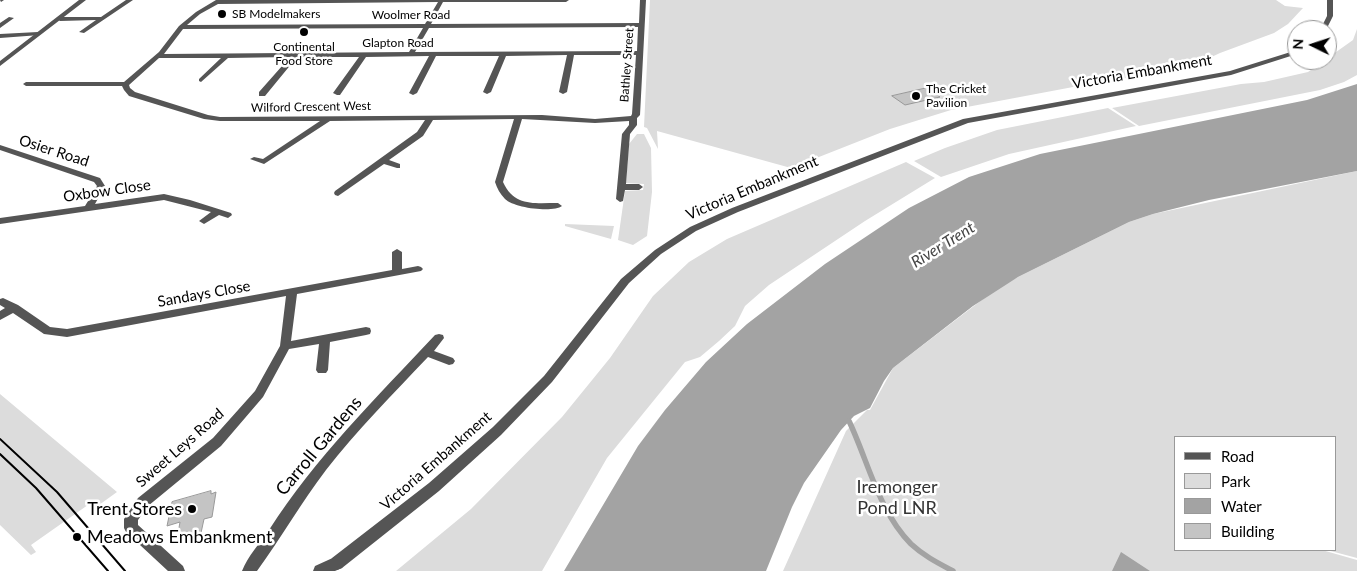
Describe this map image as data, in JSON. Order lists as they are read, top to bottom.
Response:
{
  "streets": {
    "street": [
      "Woolmer Road",
      "Glapton Road",
      "Bathley Street",
      "Victoria Embankment",
      "Wilford Crescent West",
      "Osier Road",
      "Oxbow Close",
      "Sandays Close",
      "Carroll Gardens",
      "Sweet Leys Road"
    ]
  },
  "crossings": [
    ["Woolmer Road", "Bathley Street"],
    ["Glapton Road", "Bathley Street"],
    ["Bathley Street", "Wilford Crescent West"],
    ["Osier Road", "Oxbow Close"],
    ["Sandays Close", "Sweet Leys Road"]
  ],
  "water": ["River Trent"],
  "parks": ["Iremonger Pond LNR"],
  "places": [
    "SB Modelmakers",
    "Continental Food Store",
    "The Cricket Pavilion",
    "Trent Stores",
    "Meadows Embankment"
  ],
  "legend": [
    "Road",
    "Park",
    "Water",
    "Building"
  ],
  "north": "left"
}
